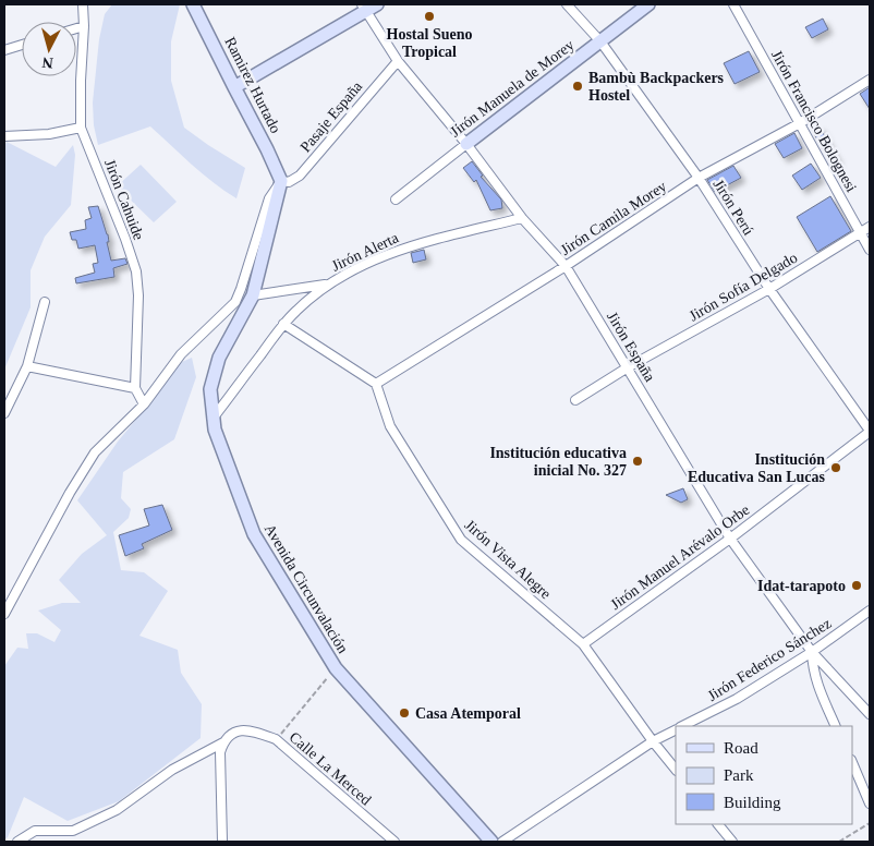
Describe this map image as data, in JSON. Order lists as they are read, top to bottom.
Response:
{
  "streets": {
    "main road": ["Ramirez Hurtado", "Jirón Manuela de Morey", "Avenida Circunvalación"],
    "street": [
      "Pasaje España",
      "Jirón Francisco Bolognesi",
      "Jirón Cahuide",
      "Jirón Perú",
      "Jirón Camila Morey",
      "Jirón Alerta",
      "Jirón Sofía Delgado",
      "Jirón España",
      "Jirón Manuel Arévalo Orbe",
      "Jirón Vista Alegre",
      "Jirón Federico Sánchez",
      "Calle La Merced"
    ]
  },
  "crossings": [
    ["Ramirez Hurtado", "Pasaje España"],
    ["Ramirez Hurtado", "Avenida Circunvalación"],
    ["Jirón Manuela de Morey", "Jirón Perú"],
    ["Jirón Manuela de Morey", "Jirón España"],
    ["Pasaje España", "Jirón España"],
    ["Pasaje España", "Avenida Circunvalación"],
    ["Jirón Francisco Bolognesi", "Jirón Camila Morey"],
    ["Jirón Francisco Bolognesi", "Jirón Sofía Delgado"],
    ["Jirón Perú", "Jirón Camila Morey"],
    ["Jirón Perú", "Jirón Sofía Delgado"],
    ["Jirón Perú", "Jirón Manuel Arévalo Orbe"],
    ["Jirón Camila Morey", "Jirón España"],
    ["Jirón Camila Morey", "Jirón Vista Alegre"],
    ["Jirón Alerta", "Jirón España"],
    ["Jirón Alerta", "Avenida Circunvalación"],
    ["Jirón Sofía Delgado", "Jirón España"],
    ["Jirón España", "Jirón Manuel Arévalo Orbe"],
    ["Jirón España", "Jirón Federico Sánchez"],
    ["Jirón Manuel Arévalo Orbe", "Jirón Vista Alegre"],
    ["Jirón Vista Alegre", "Jirón Federico Sánchez"]
  ],
  "places": [
    "Hostal Sueno Tropical",
    "Bambù Backpackers Hostel",
    "Institución educativa inicial No. 327",
    "Institución Educativa San Lucas",
    "Idat-tarapoto",
    "Casa Atemporal"
  ],
  "legend": ["Road", "Park", "Building"],
  "north": "bottom"
}
